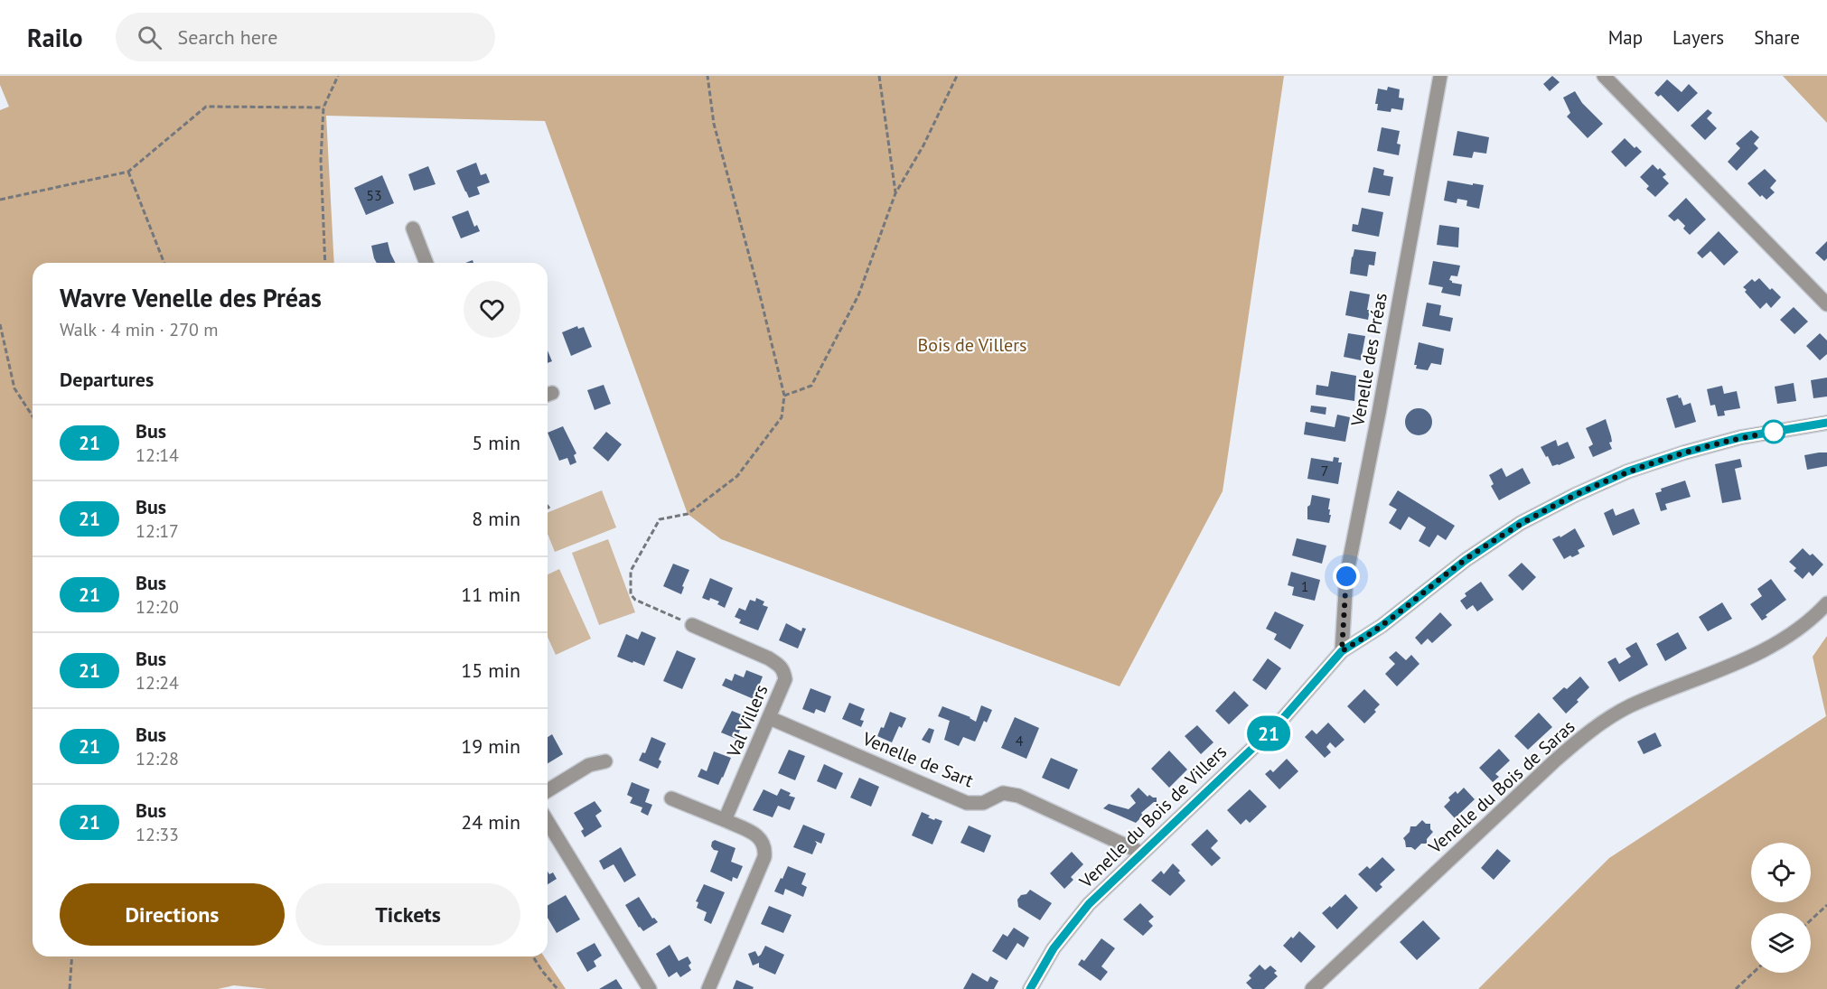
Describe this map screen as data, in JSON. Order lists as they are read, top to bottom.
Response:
{
  "streets": {
    "street": [
      "Venelle des Préas",
      "Val Villers",
      "Venelle de Sart",
      "Venelle du Bois de Saras",
      "Venelle du Bois de Villers"
    ]
  },
  "crossings": [
    ["Venelle des Préas", "Venelle du Bois de Villers"],
    ["Val Villers", "Venelle de Sart"],
    ["Venelle de Sart", "Venelle du Bois de Villers"]
  ],
  "parks": ["Bois de Villers"],
  "lines": ["bus line 21"],
  "house_numbers": [
    "53",
    "7",
    "1",
    "4"
  ],
  "page": {
    "header": "Railo",
    "search": "Search here",
    "nav": ["Map", "Layers", "Share"],
    "on_map": "21",
    "heading": [
      ["Wavre Venelle des Préas", "Walk · 4 min · 270 m"],
      "Departures"
    ],
    "list": [
      {
        "mark": "21",
        "name": "Bus",
        "note": "12:14",
        "value": "5 min"
      },
      {
        "mark": "21",
        "name": "Bus",
        "note": "12:17",
        "value": "8 min"
      },
      {
        "mark": "21",
        "name": "Bus",
        "note": "12:20",
        "value": "11 min"
      },
      {
        "mark": "21",
        "name": "Bus",
        "note": "12:24",
        "value": "15 min"
      },
      {
        "mark": "21",
        "name": "Bus",
        "note": "12:28",
        "value": "19 min"
      },
      {
        "mark": "21",
        "name": "Bus",
        "note": "12:33",
        "value": "24 min"
      }
    ],
    "buttons": ["Directions", "Tickets"]
  }
}
